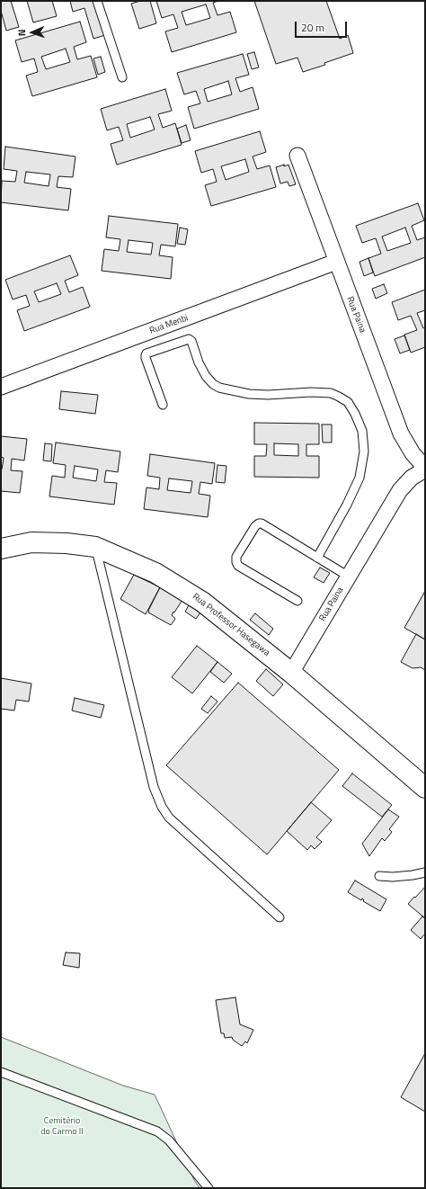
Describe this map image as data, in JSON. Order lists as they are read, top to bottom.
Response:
{
  "streets": {
    "street": ["Rua Paina", "Rua Menbi", "Rua Professor Hasegawa"]
  },
  "crossings": [
    ["Rua Paina", "Rua Menbi"],
    ["Rua Paina", "Rua Professor Hasegawa"]
  ],
  "parks": ["Cemitério do Carmo II"],
  "scale_bar": "20 m",
  "north": "left"
}
